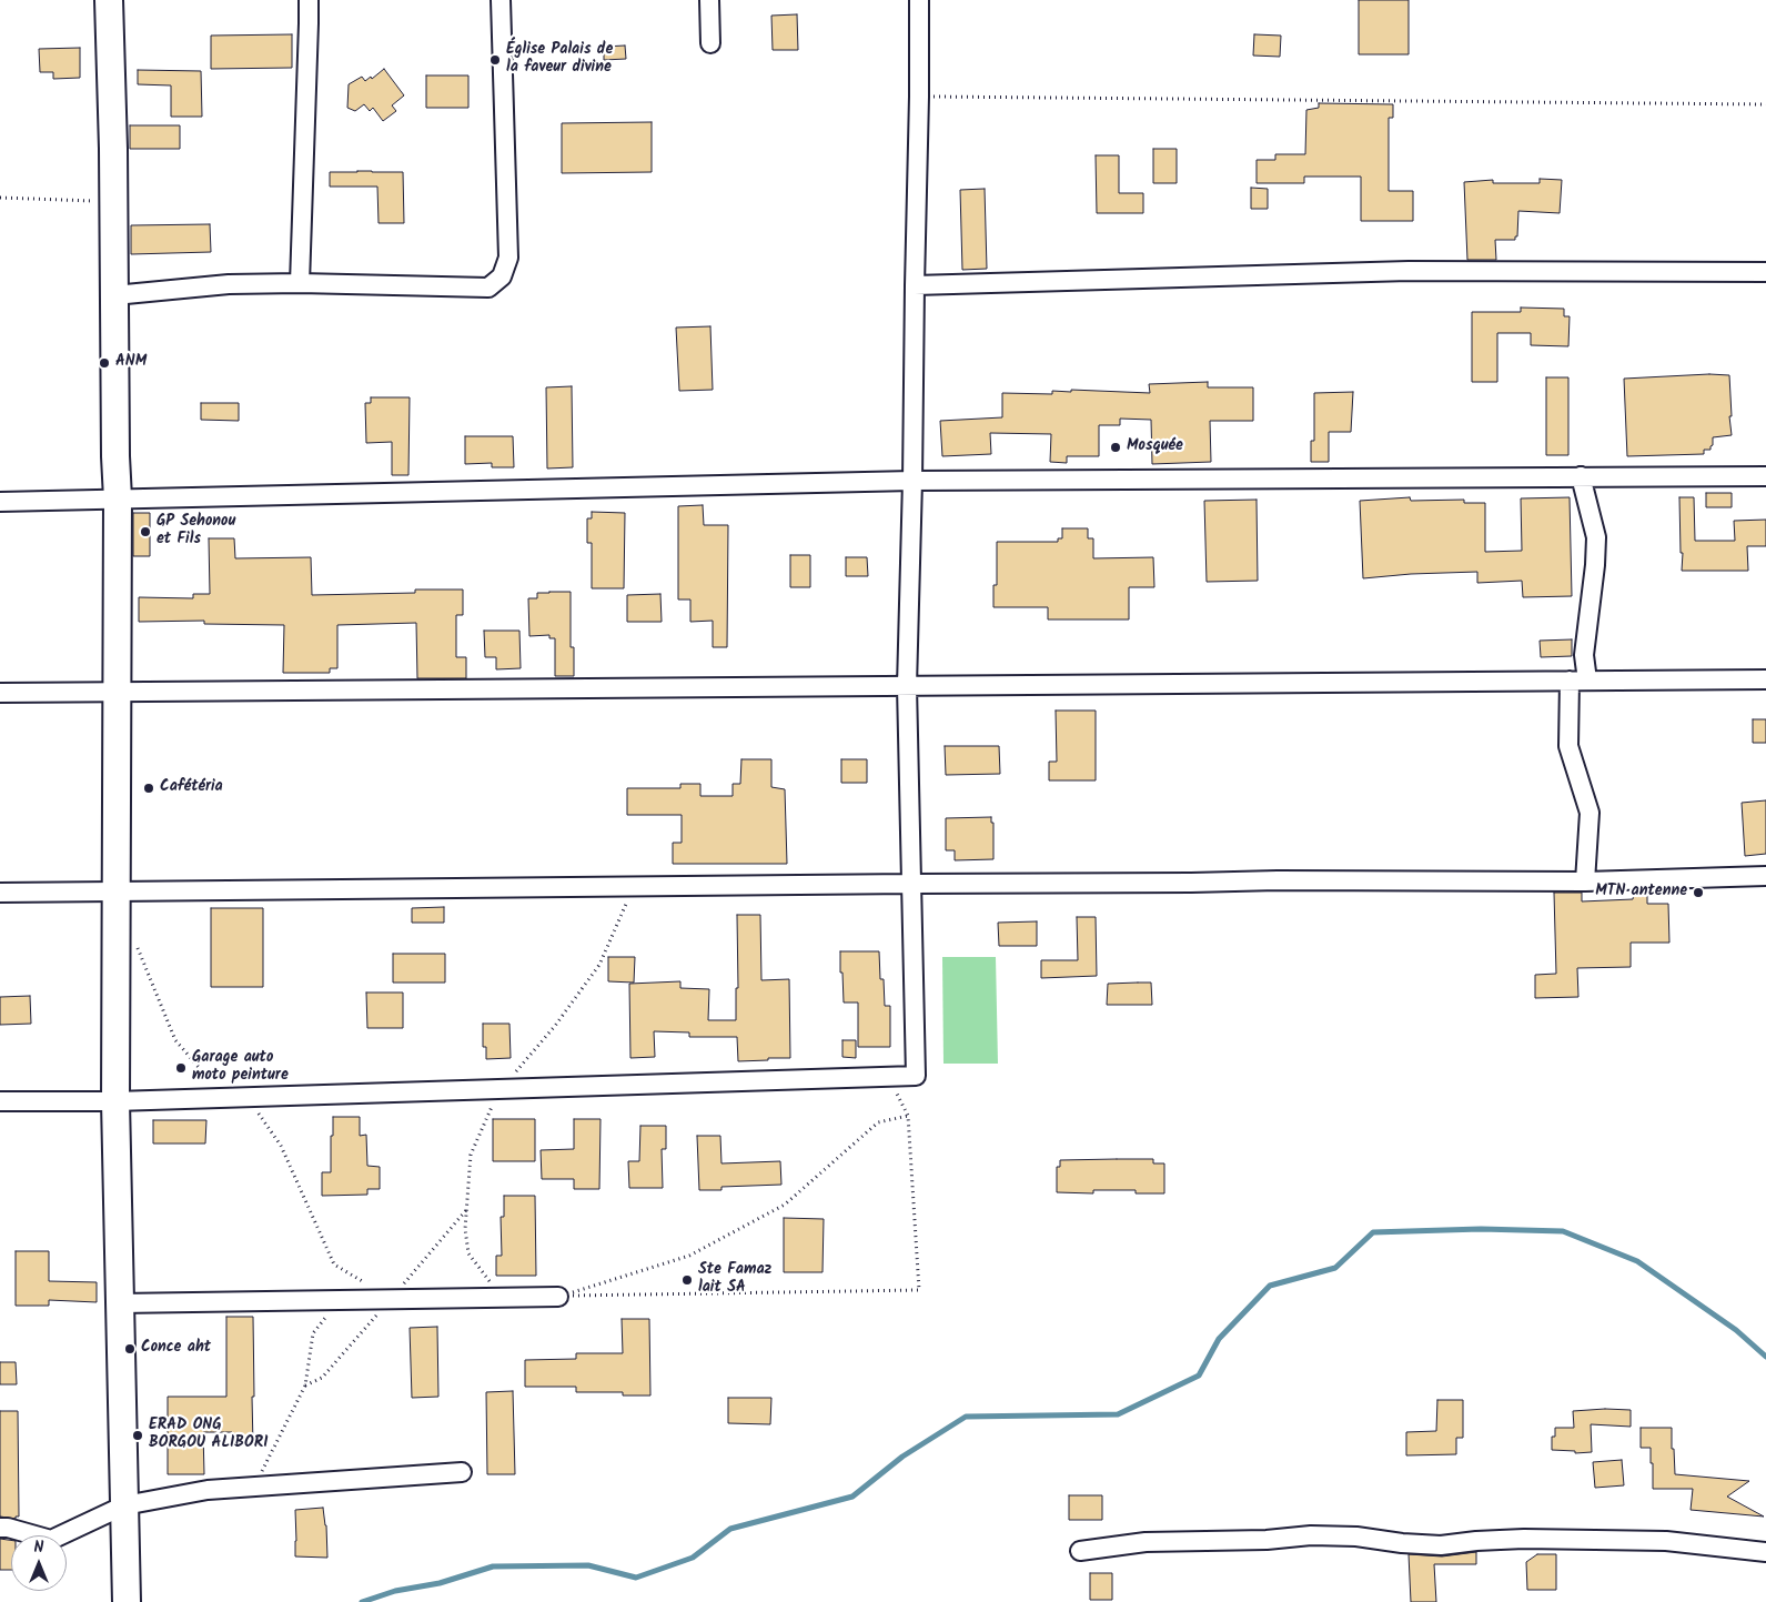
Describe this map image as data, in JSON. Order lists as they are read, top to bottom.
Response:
{
  "places": [
    "Église Palais de la faveur divine",
    "ANM",
    "Mosquée",
    "GP Sehonou et Fils",
    "Cafétéria",
    "MTN antenne",
    "Garage auto moto peinture",
    "Ste Famaz lait SA",
    "Conce aht",
    "ERAD ONG BORGOU ALIBORI"
  ],
  "north": "top"
}
